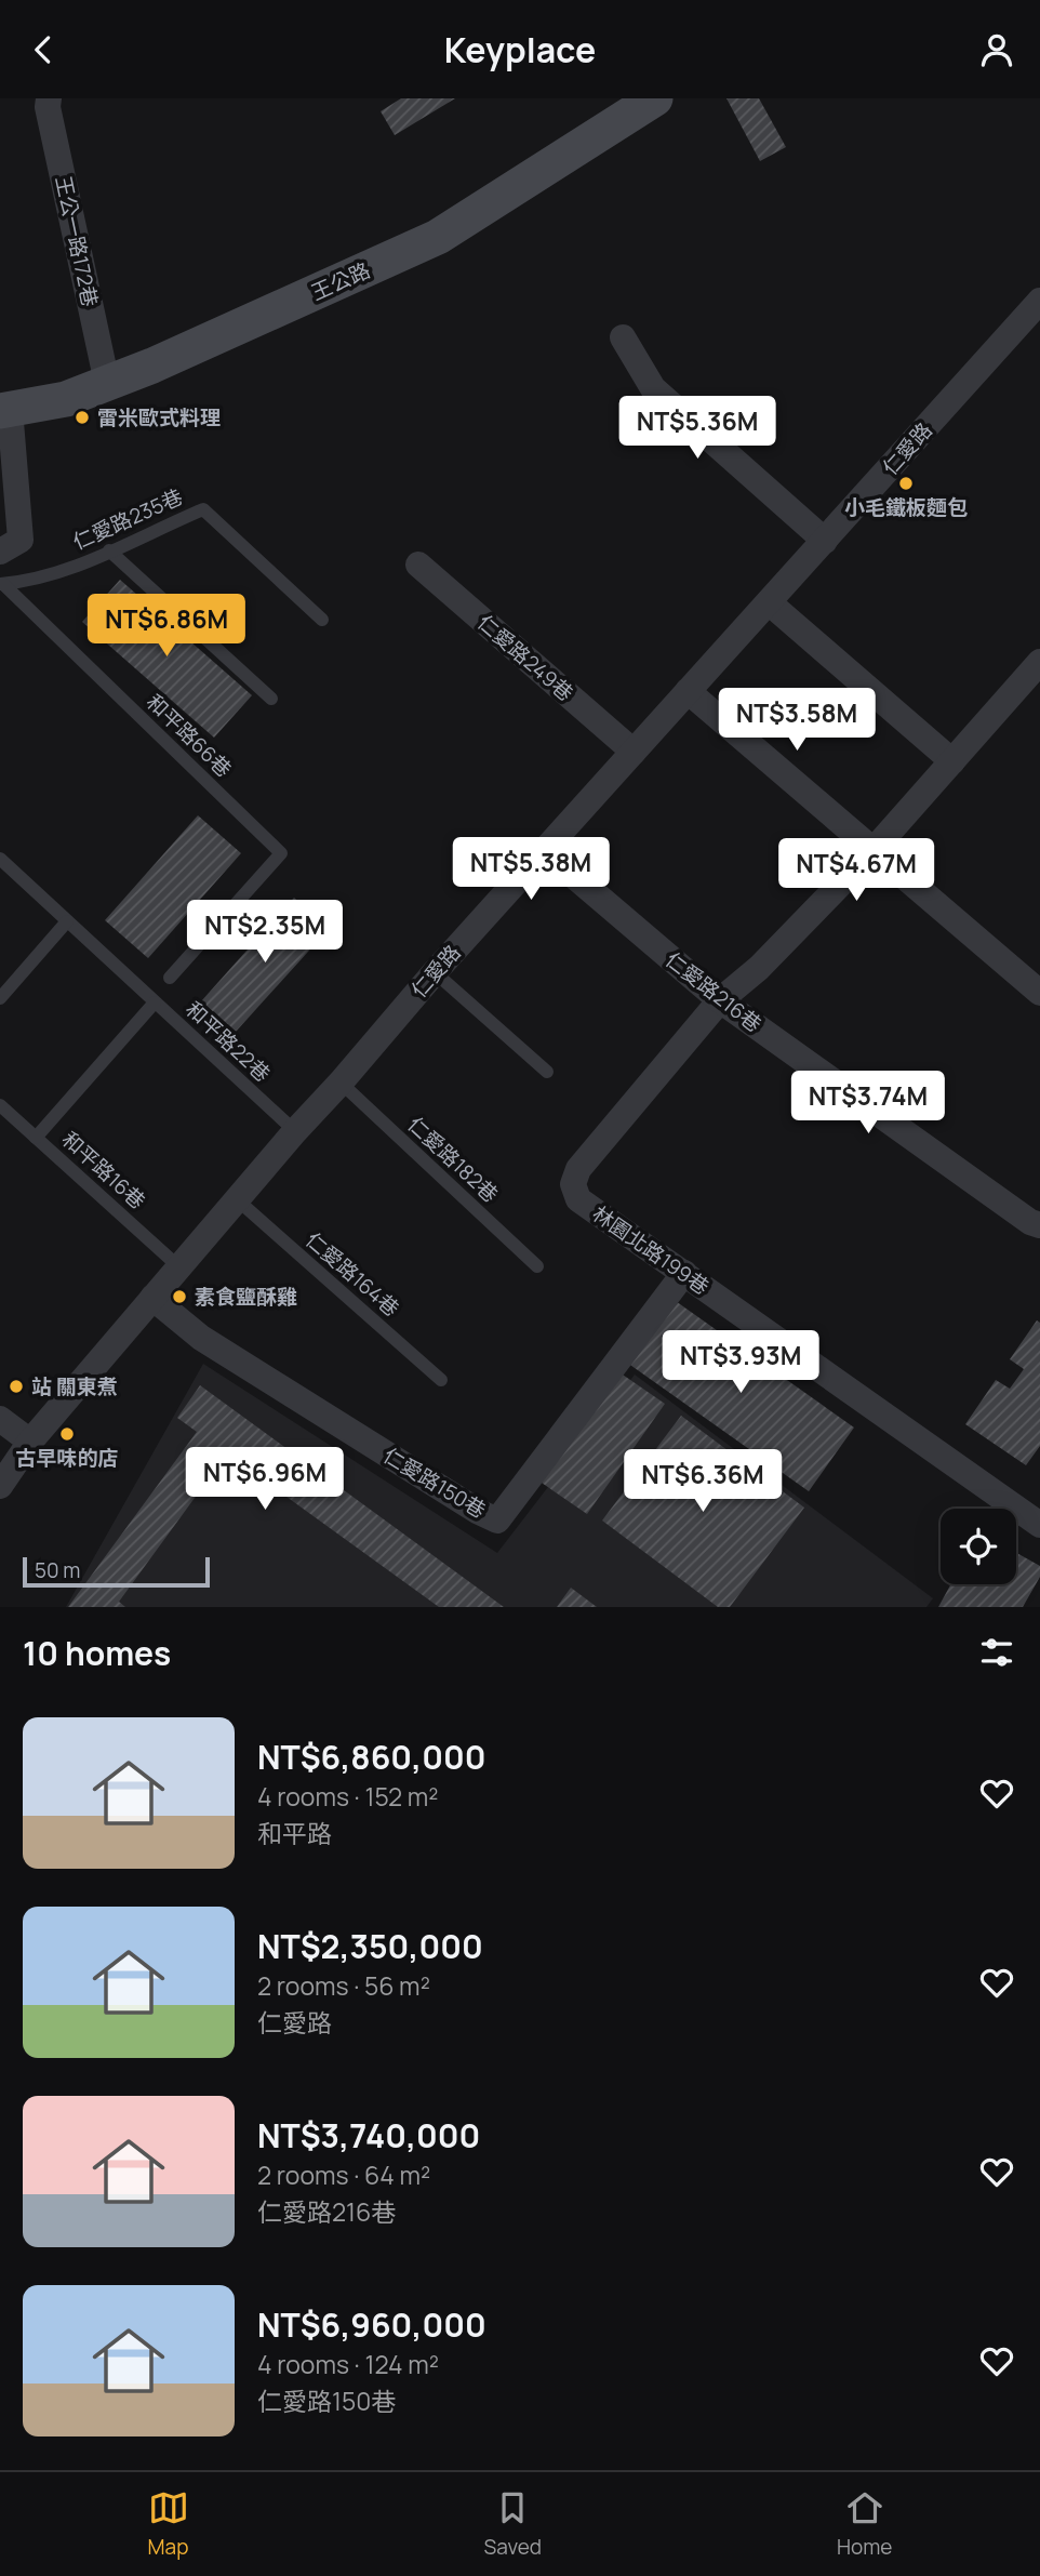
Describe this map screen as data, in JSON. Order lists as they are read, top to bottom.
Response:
{
  "streets": {
    "street": [
      "王公一路172巷",
      "王公路",
      "仁愛路",
      "仁愛路249巷",
      "仁愛路216巷",
      "林園北路199巷",
      "仁愛路150巷"
    ],
    "lane": [
      "仁愛路235巷",
      "和平路66巷",
      "和平路22巷",
      "仁愛路182巷",
      "和平路16巷",
      "仁愛路164巷"
    ]
  },
  "crossings": [
    ["王公一路172巷", "王公路"],
    ["仁愛路", "仁愛路249巷"],
    ["仁愛路", "仁愛路216巷"],
    ["仁愛路", "和平路22巷"],
    ["仁愛路", "仁愛路182巷"],
    ["仁愛路", "和平路16巷"],
    ["仁愛路", "仁愛路164巷"],
    ["仁愛路", "仁愛路150巷"],
    ["仁愛路235巷", "和平路66巷"],
    ["仁愛路216巷", "林園北路199巷"],
    ["林園北路199巷", "仁愛路150巷"]
  ],
  "places": [
    "雷米歐式料理",
    "小毛鐵板麵包",
    "素食鹽酥雞",
    "站 關東煮",
    "古早味的店"
  ],
  "scale_bar": "50 m",
  "page": {
    "header": "Keyplace",
    "price": [
      "NT$5.36M",
      "NT$6.86M",
      "NT$3.58M",
      "NT$5.38M",
      "NT$4.67M",
      "NT$2.35M",
      "NT$3.74M",
      "NT$3.93M",
      "NT$6.96M",
      "NT$6.36M"
    ],
    "scale": "50 m",
    "heading": "10 homes",
    "list": [
      {
        "name": "NT$6,860,000",
        "note": "4 rooms · 152 m² · 和平路"
      },
      {
        "name": "NT$2,350,000",
        "note": "2 rooms · 56 m² · 仁愛路"
      },
      {
        "name": "NT$3,740,000",
        "note": "2 rooms · 64 m² · 仁愛路216巷"
      },
      {
        "name": "NT$6,960,000",
        "note": "4 rooms · 124 m² · 仁愛路150巷"
      }
    ],
    "tabs": ["Map", "Saved", "Home"]
  }
}
